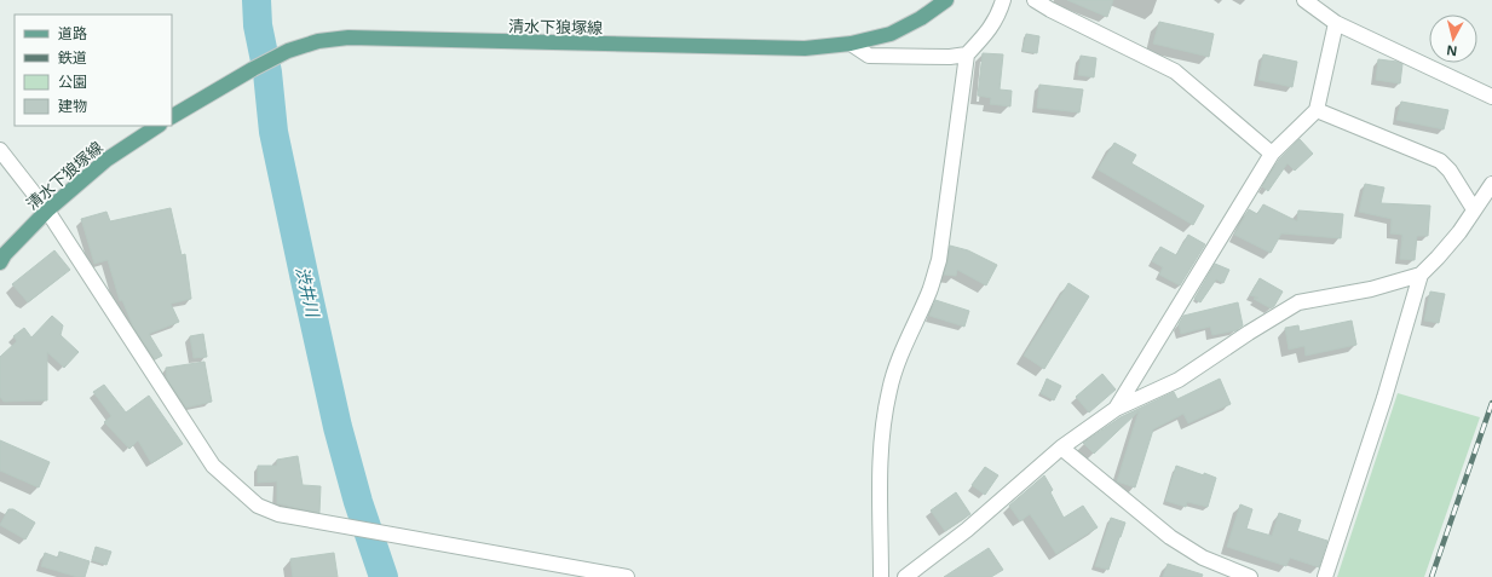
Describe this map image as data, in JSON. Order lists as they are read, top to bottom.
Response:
{
  "streets": {
    "main road": ["清水下狼塚線"]
  },
  "water": ["渋井川"],
  "legend": [
    "道路",
    "鉄道",
    "公園",
    "建物"
  ],
  "north": "bottom"
}
